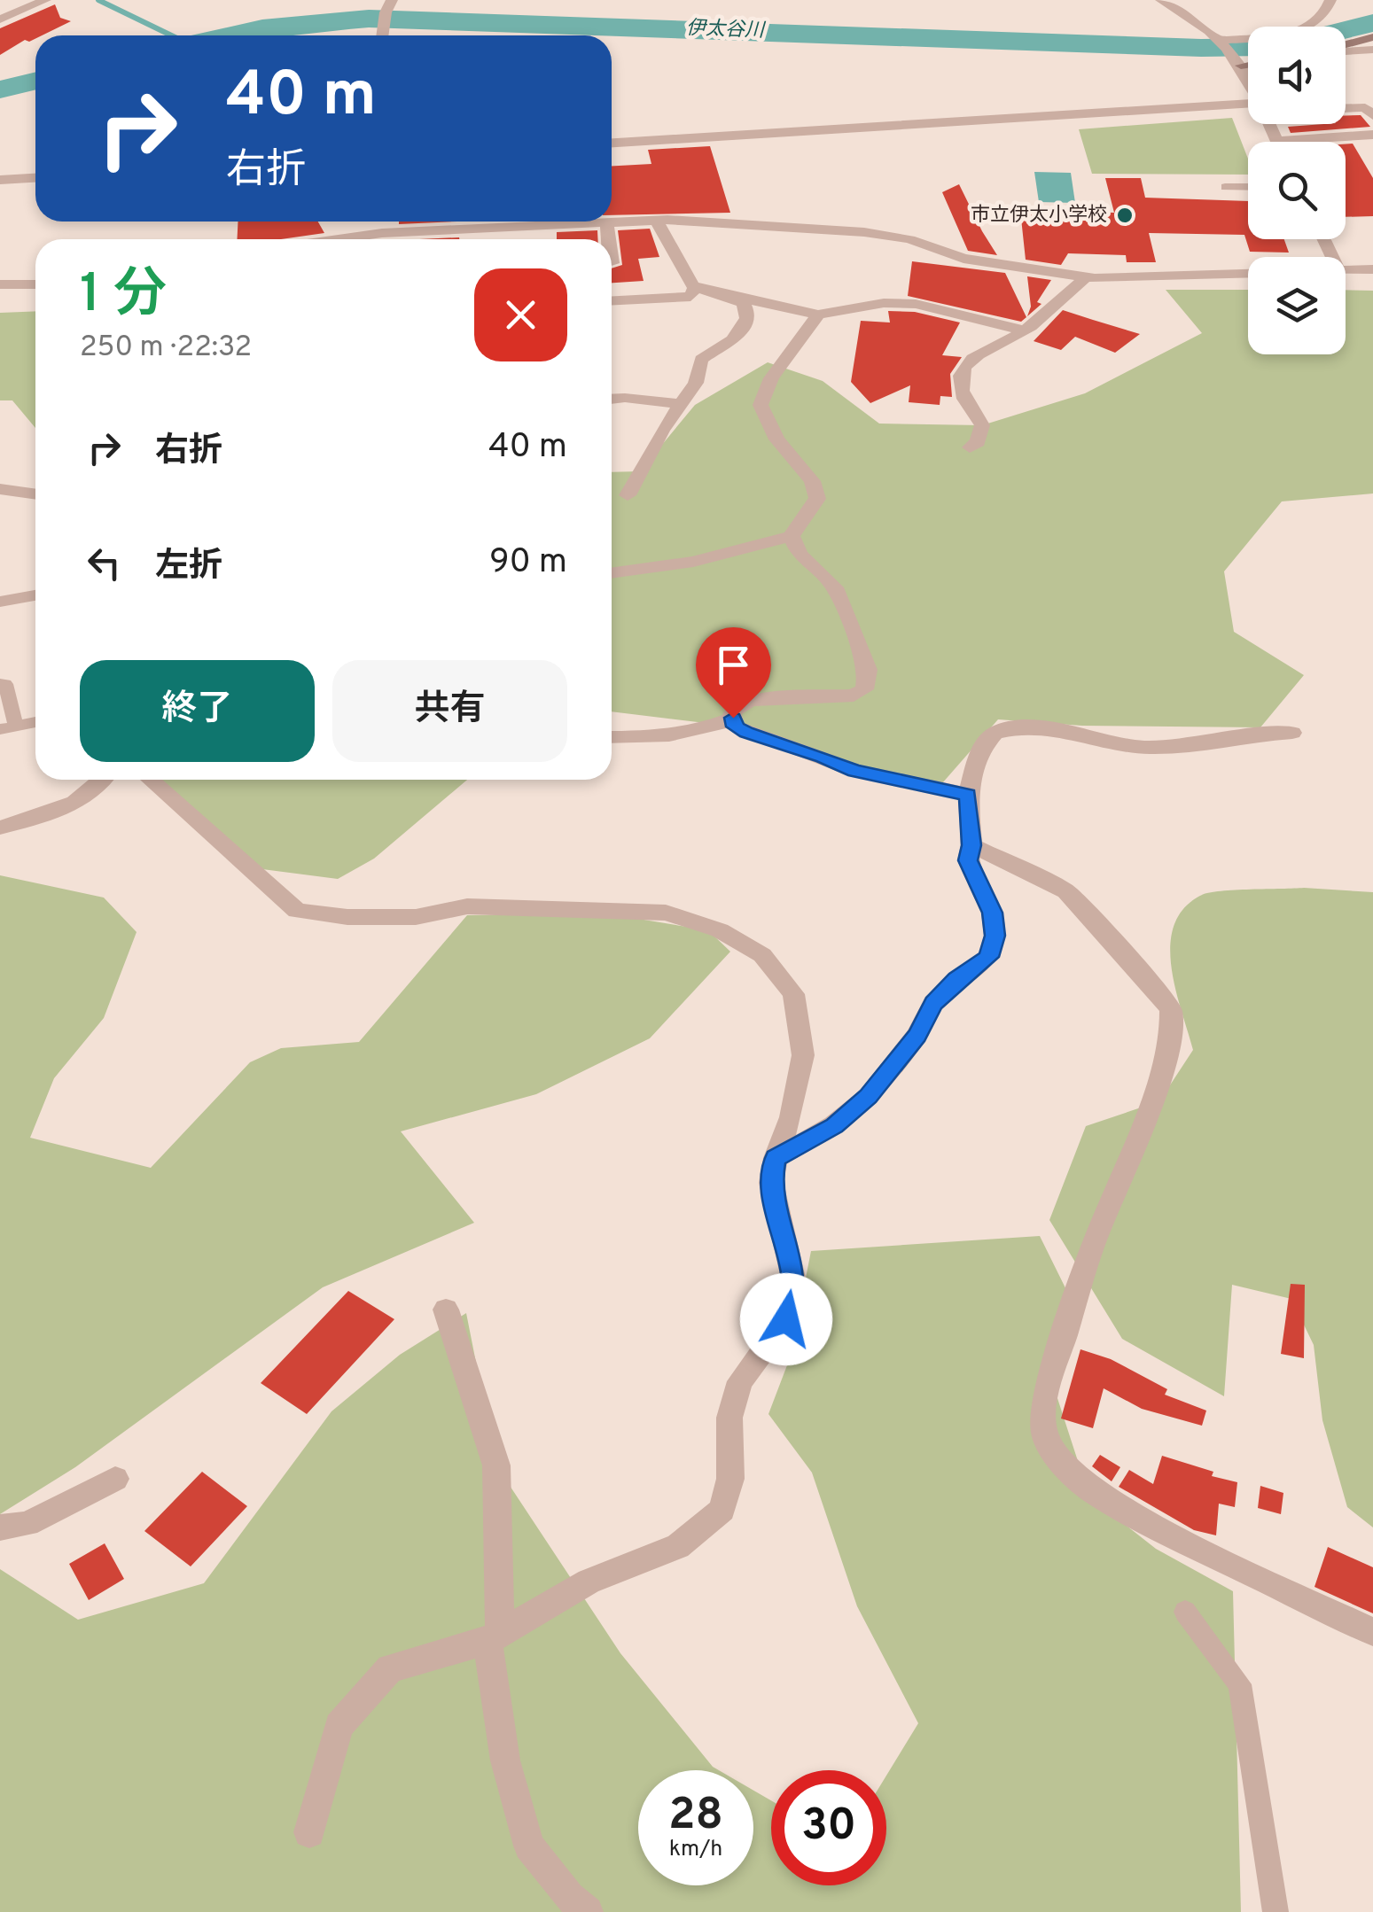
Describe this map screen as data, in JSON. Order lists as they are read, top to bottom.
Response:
{
  "water": ["伊太谷川"],
  "places": ["市立伊太小学校"],
  "page": {
    "turn": ["40 m", "右折"],
    "heading": ["1 分", "250 m · 22:32"],
    "list": [
      {
        "name": "右折",
        "value": "40 m"
      },
      {
        "name": "左折",
        "value": "90 m"
      }
    ],
    "buttons": ["終了", "共有"],
    "speed": "28 km/h",
    "limit": "30"
  }
}
